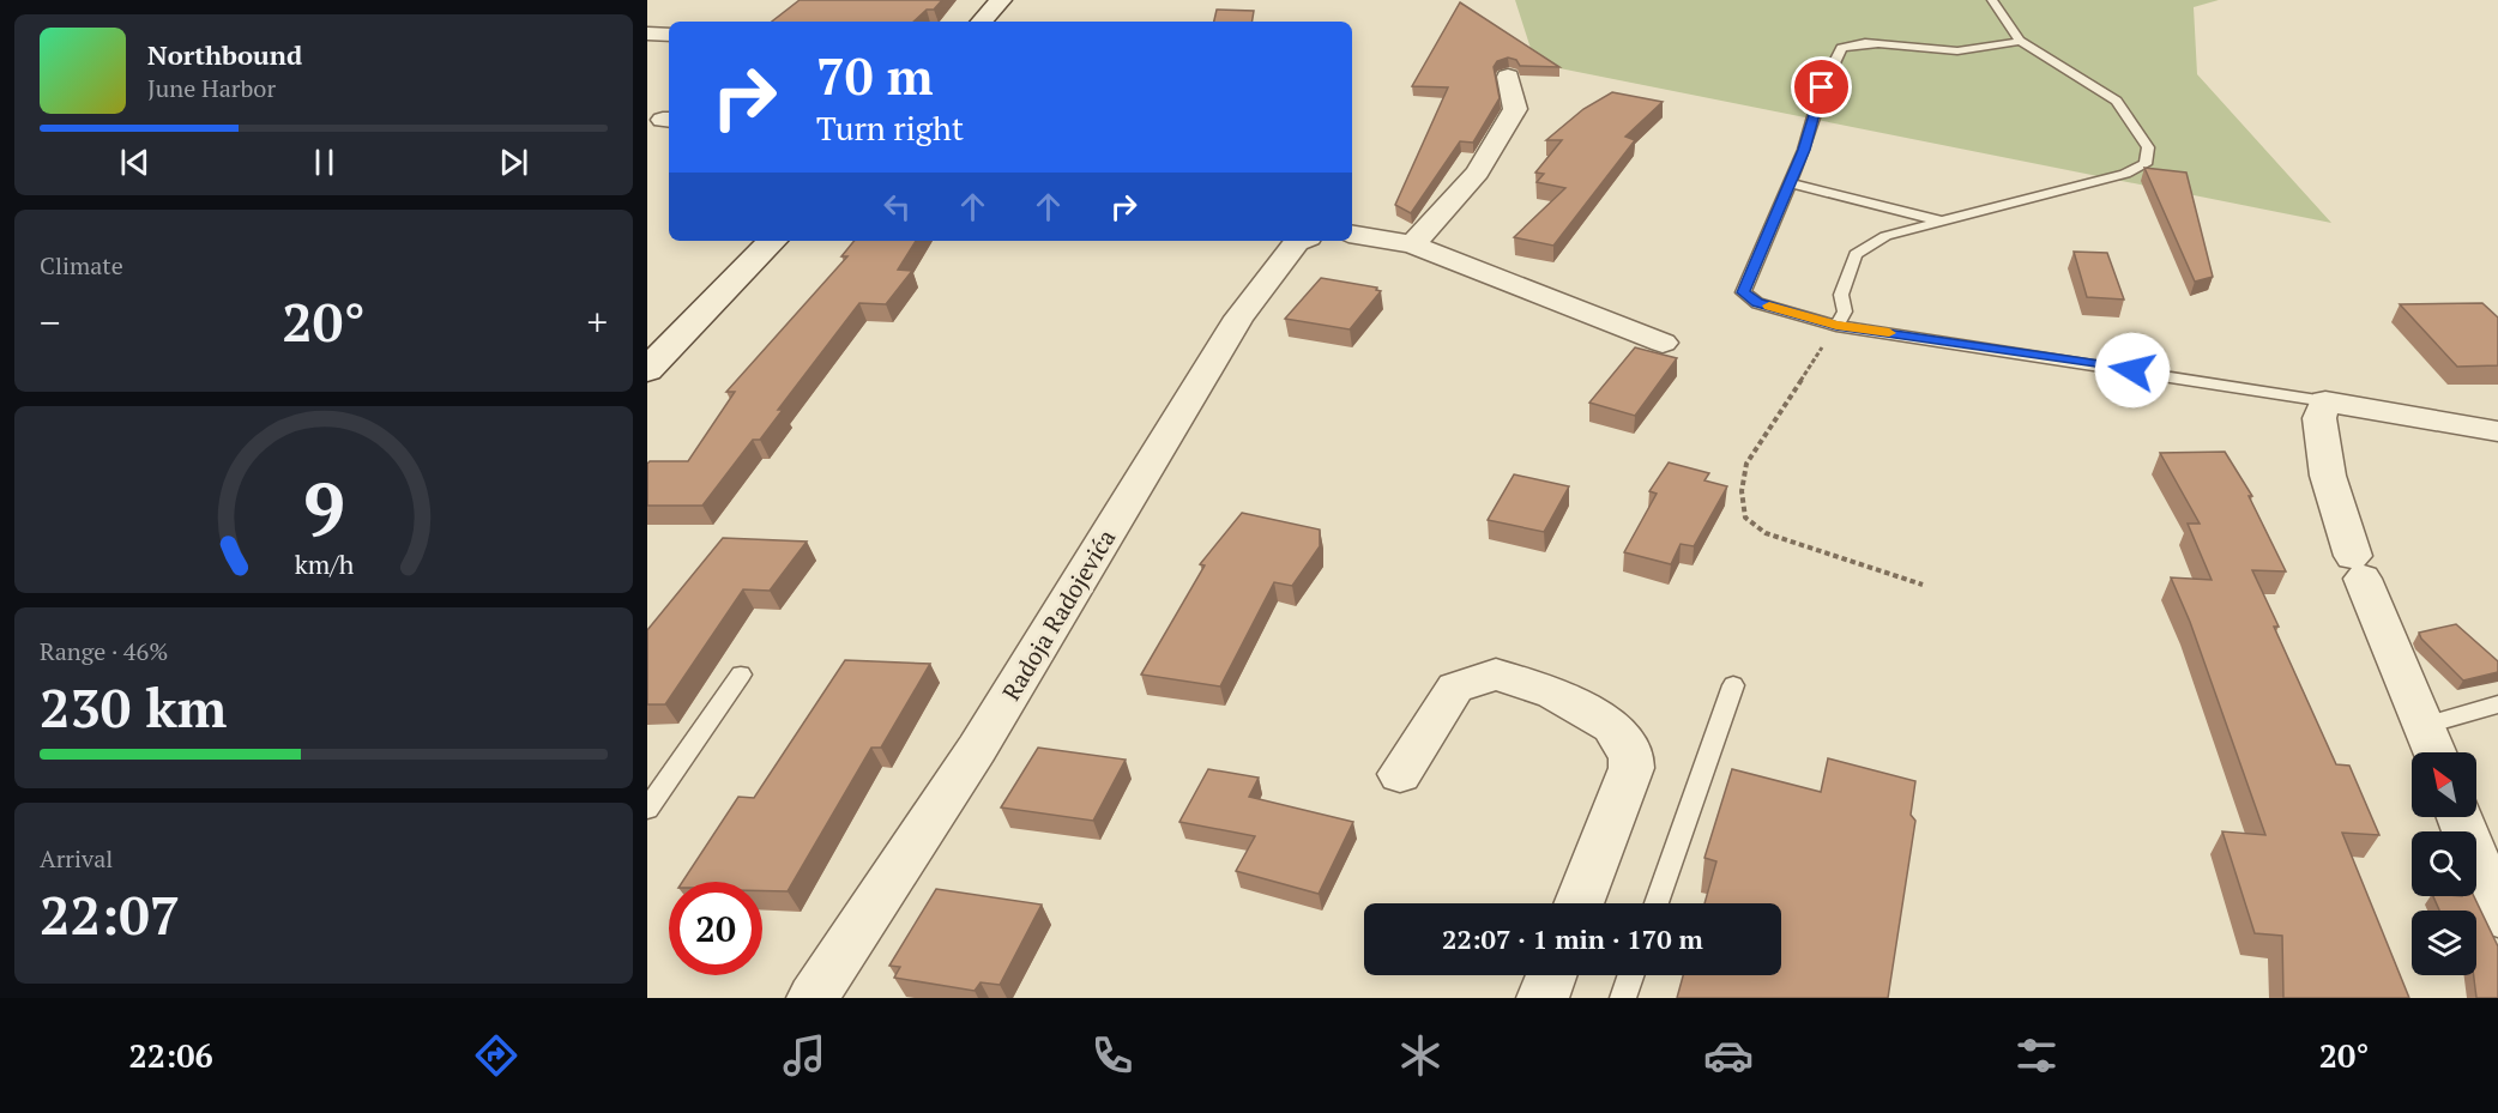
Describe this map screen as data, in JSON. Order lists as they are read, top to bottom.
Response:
{
  "streets": {
    "street": ["Radoja Radojevića"]
  },
  "north": "top left",
  "page": {
    "turn": ["70 m", "Turn right"],
    "song": ["Northbound", "June Harbor"],
    "tile": [
      "Climate",
      ["Range · 46%", "230 km"],
      ["Arrival", "22:07"]
    ],
    "heat": ["−", "20°", "+"],
    "limit": "20",
    "trip": "22:07 · 1 min · 170 m",
    "tabs": ["22:06", "20°"],
    "gauge": ["9", "km/h"]
  }
}
